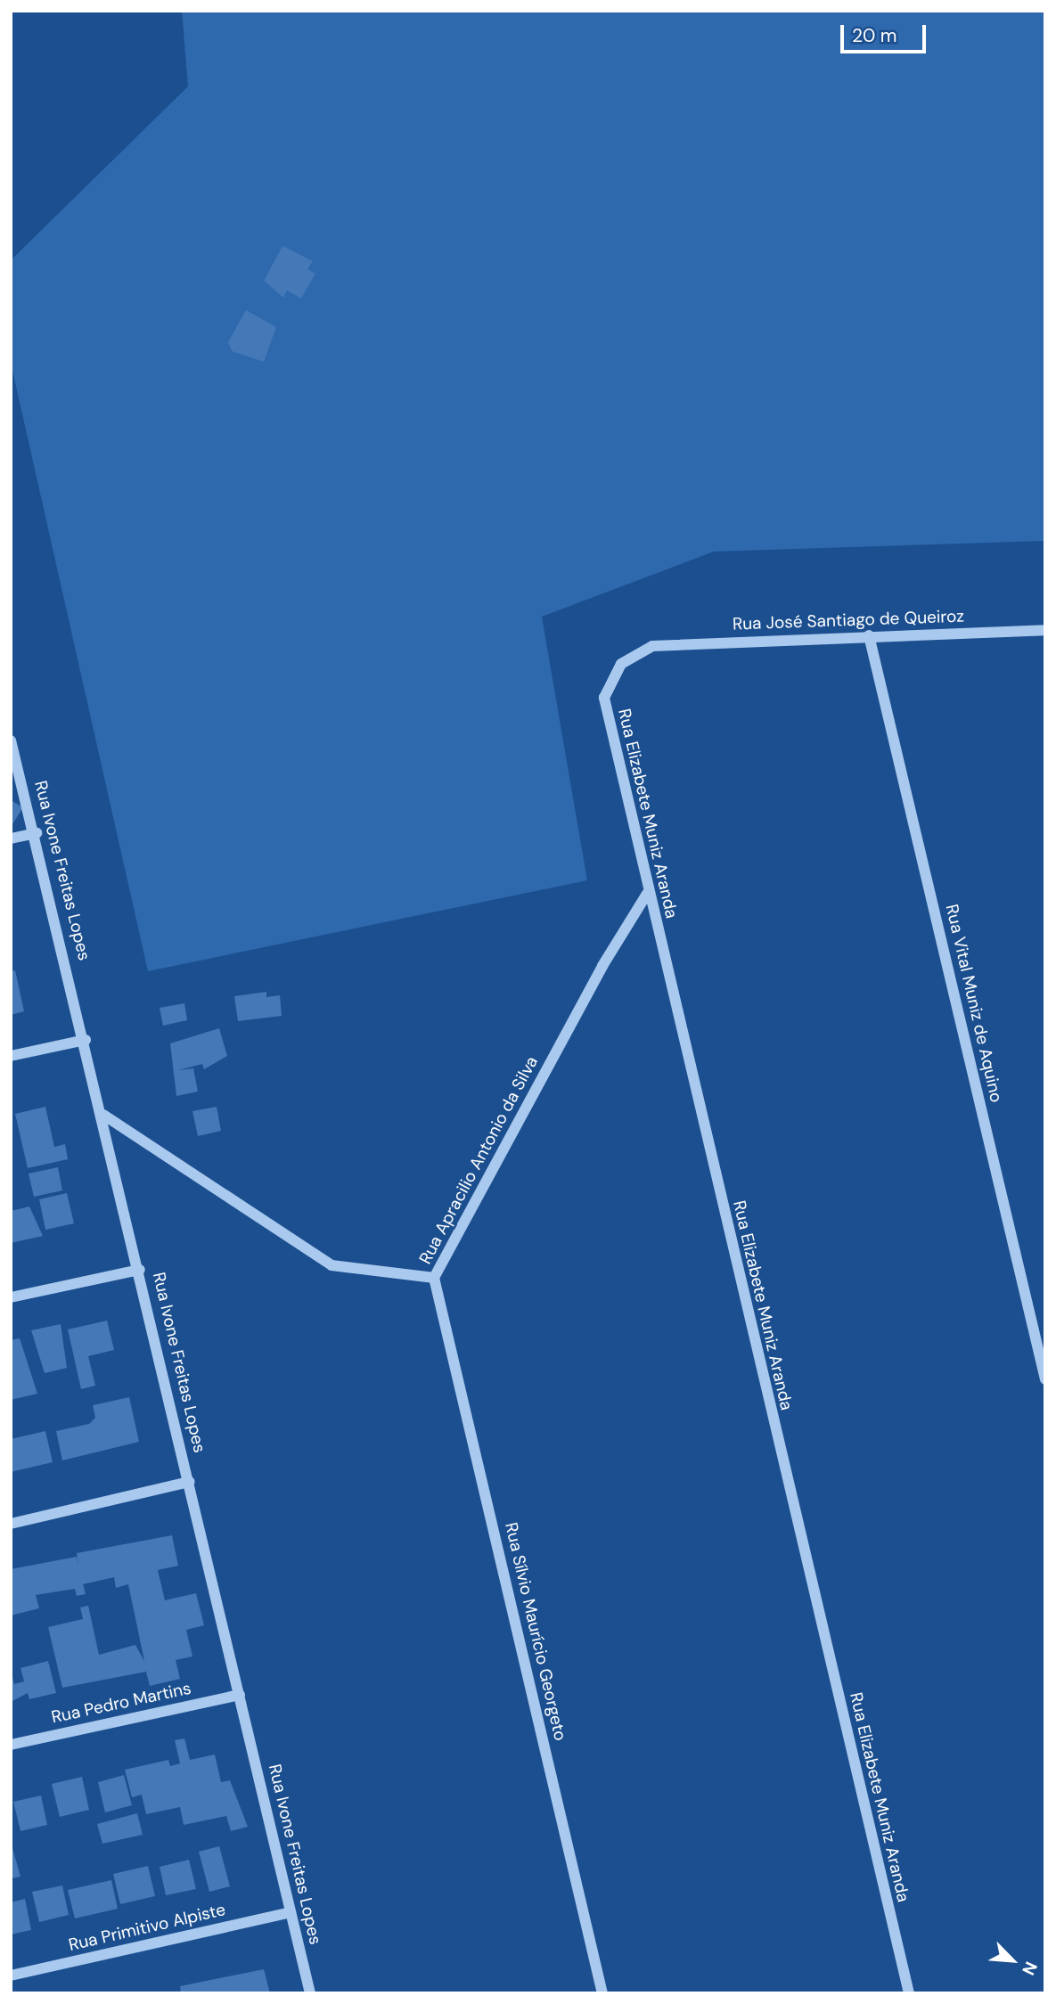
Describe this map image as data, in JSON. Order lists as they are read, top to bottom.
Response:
{
  "streets": {
    "street": [
      "Rua José Santiago de Queiroz",
      "Rua Elizabete Muniz Aranda",
      "Rua Ivone Freitas Lopes",
      "Rua Vital Muniz de Aquino",
      "Rua Apracilio Antonio da Silva",
      "Rua Sílvio Maurício Georgeto",
      "Rua Pedro Martins",
      "Rua Primitivo Alpiste"
    ]
  },
  "crossings": [
    ["Rua José Santiago de Queiroz", "Rua Elizabete Muniz Aranda"],
    ["Rua José Santiago de Queiroz", "Rua Vital Muniz de Aquino"],
    ["Rua Elizabete Muniz Aranda", "Rua Apracilio Antonio da Silva"],
    ["Rua Ivone Freitas Lopes", "Rua Apracilio Antonio da Silva"],
    ["Rua Ivone Freitas Lopes", "Rua Pedro Martins"],
    ["Rua Ivone Freitas Lopes", "Rua Primitivo Alpiste"],
    ["Rua Apracilio Antonio da Silva", "Rua Sílvio Maurício Georgeto"]
  ],
  "scale_bar": "20 m",
  "north": "bottom right"
}
